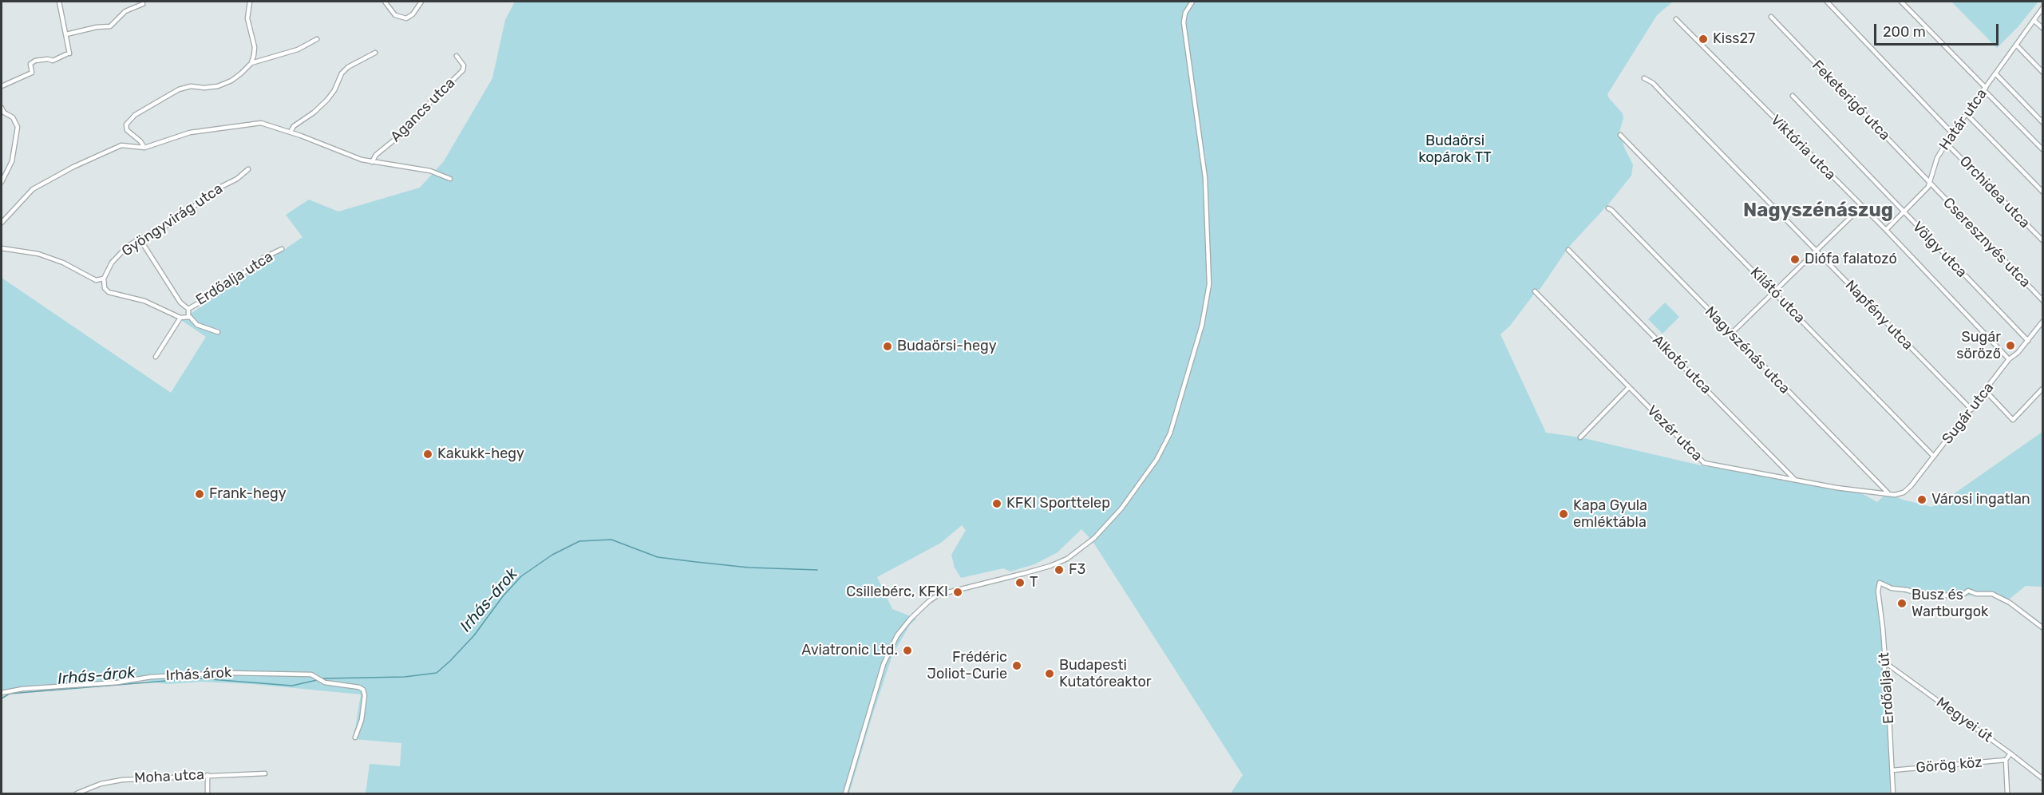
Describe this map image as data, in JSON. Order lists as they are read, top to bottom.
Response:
{
  "streets": {
    "street": [
      "Feketerigó utca",
      "Agancs utca",
      "Határ utca",
      "Viktória utca",
      "Orchidea utca",
      "Gyöngyvirág utca",
      "Cseresznyés utca",
      "Völgy utca",
      "Erdőalja utca",
      "Kilátó utca",
      "Napfény utca",
      "Nagyszénás utca",
      "Alkotó utca",
      "Sugár utca",
      "Vezér utca",
      "Irhás árok",
      "Erdőalja út",
      "Megyei út",
      "Görög köz",
      "Moha utca"
    ]
  },
  "crossings": [
    ["Feketerigó utca", "Határ utca"],
    ["Feketerigó utca", "Cseresznyés utca"],
    ["Határ utca", "Orchidea utca"],
    ["Határ utca", "Cseresznyés utca"],
    ["Viktória utca", "Sugár utca"],
    ["Völgy utca", "Sugár utca"],
    ["Kilátó utca", "Sugár utca"],
    ["Napfény utca", "Sugár utca"],
    ["Nagyszénás utca", "Sugár utca"],
    ["Nagyszénás utca", "Vezér utca"],
    ["Alkotó utca", "Vezér utca"],
    ["Sugár utca", "Vezér utca"],
    ["Erdőalja út", "Megyei út"],
    ["Erdőalja út", "Görög köz"]
  ],
  "districts": ["Nagyszénászug"],
  "water": ["Irhás-árok"],
  "parks": ["Budaörsi kopárok TT"],
  "places": [
    "Kiss27",
    "Diófa falatozó",
    "Sugár söröző",
    "Budaörsi-hegy",
    "Kakukk-hegy",
    "Frank-hegy",
    "Városi ingatlan",
    "KFKI Sporttelep",
    "Kapa Gyula emléktábla",
    "F3",
    "T",
    "Csillebérc, KFKI",
    "Busz és Wartburgok",
    "Aviatronic Ltd.",
    "Frédéric Joliot-Curie",
    "Budapesti Kutatóreaktor"
  ],
  "scale_bar": "200 m"
}
